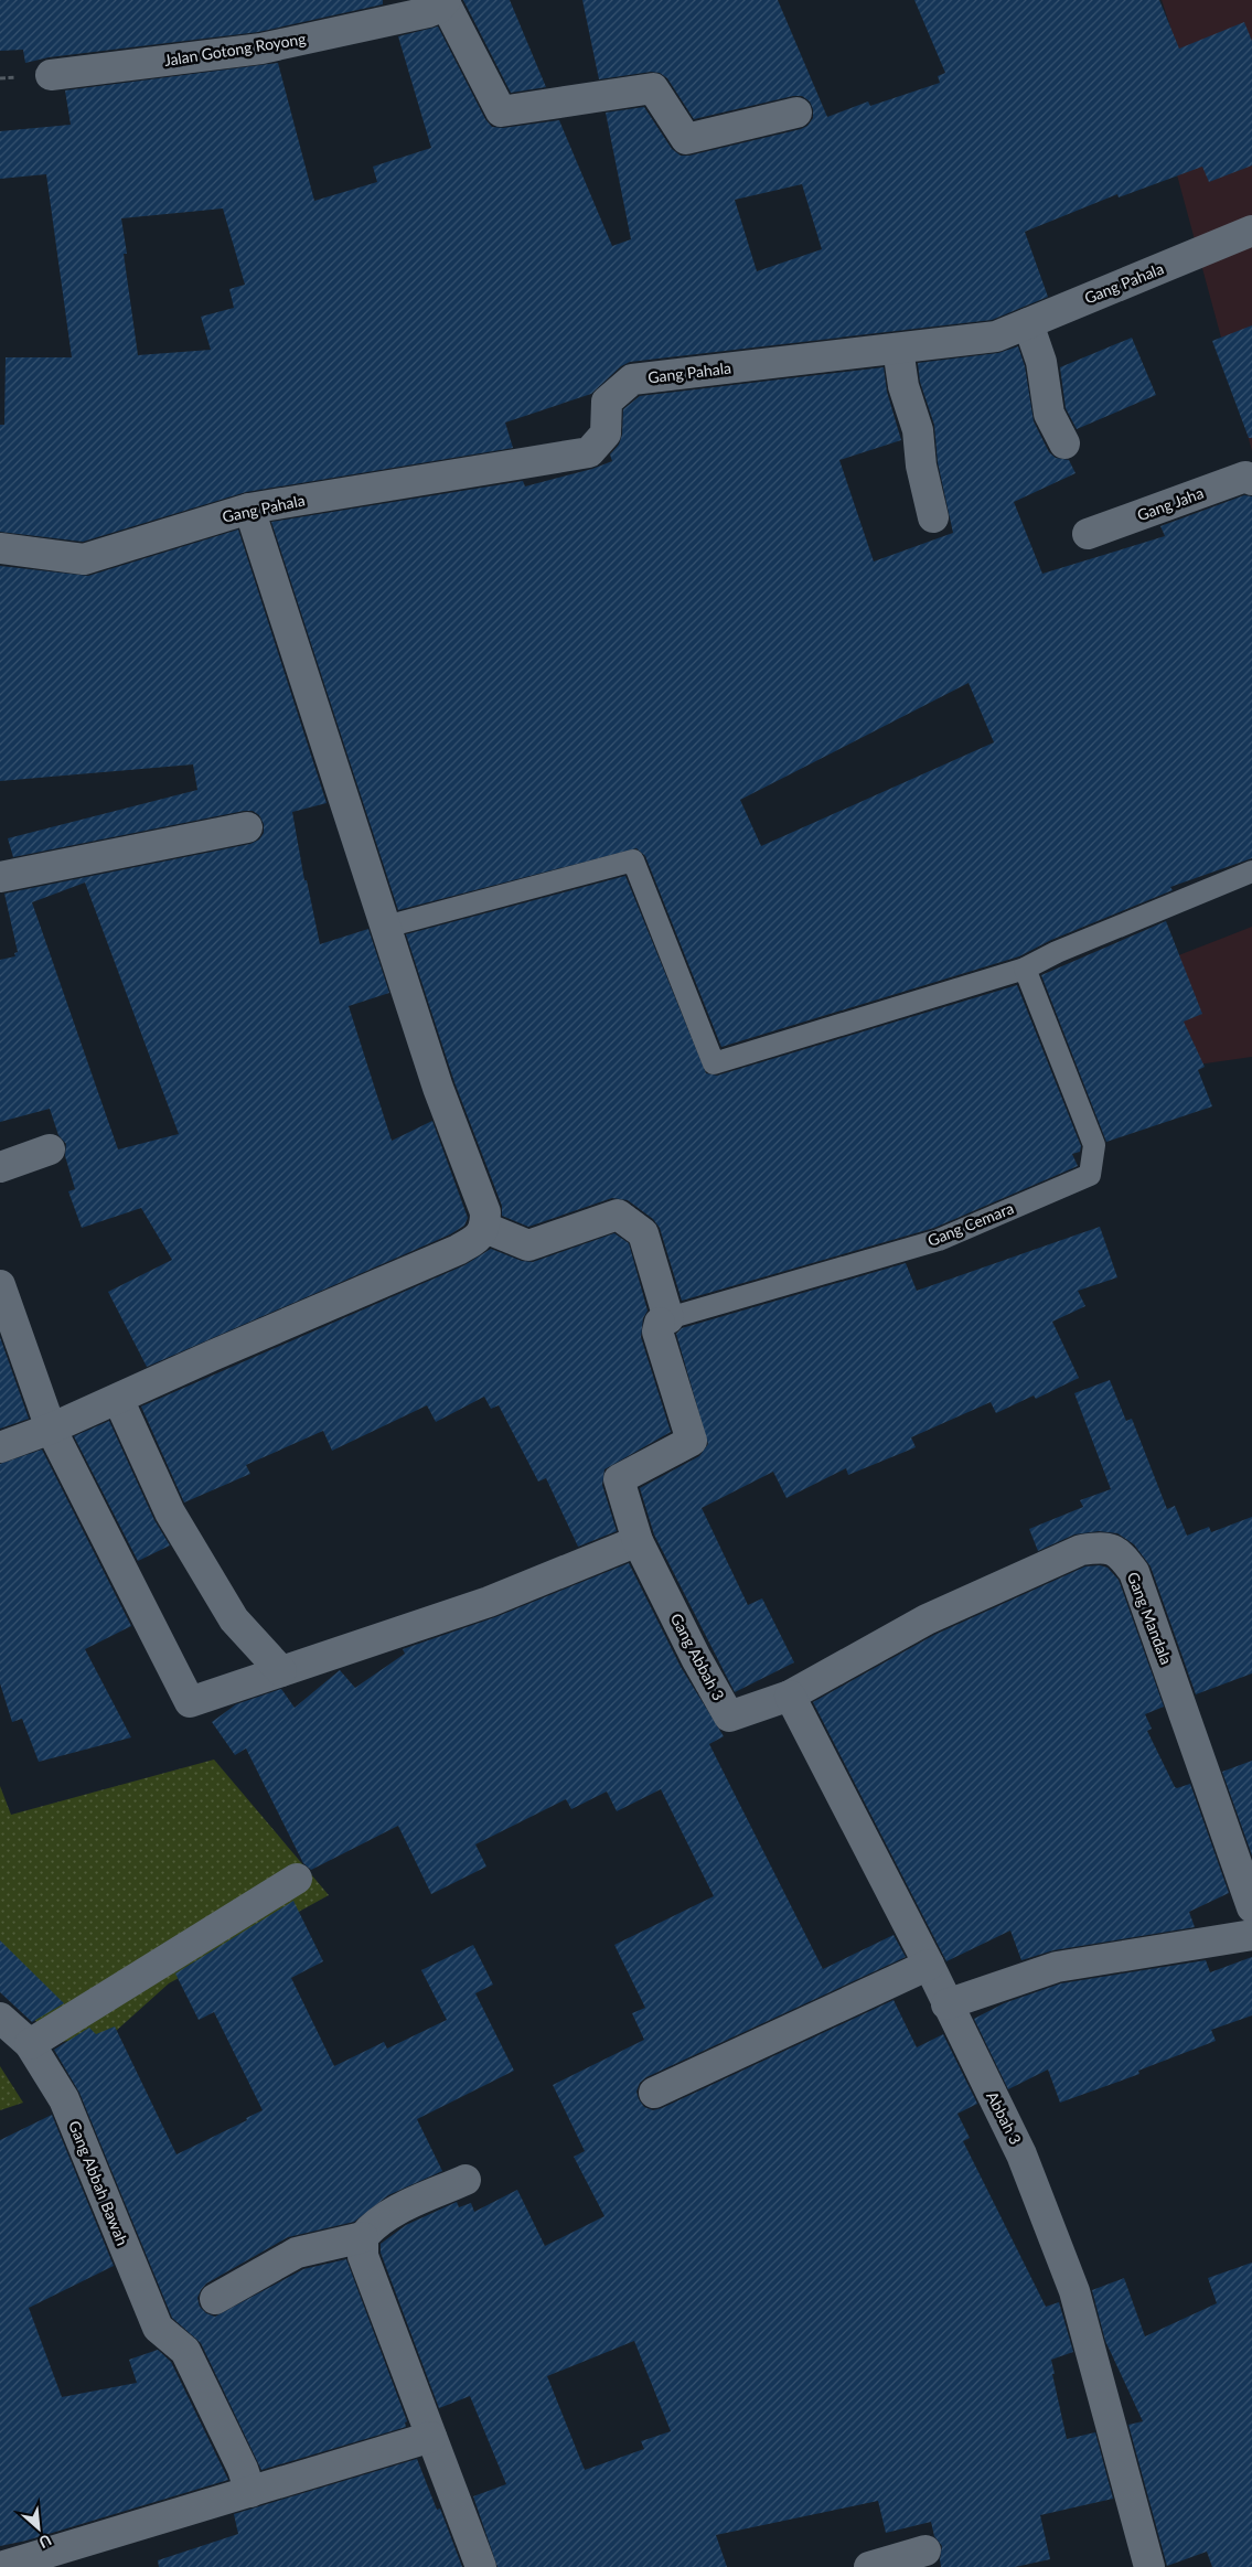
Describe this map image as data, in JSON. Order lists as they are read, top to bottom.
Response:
{
  "streets": {
    "street": [
      "Jalan Gotong Royong",
      "Gang Pahala",
      "Gang Jaha",
      "Gang Mandala",
      "Gang Abbah 3",
      "Abbah 3",
      "Gang Abbah Bawah"
    ],
    "lane": ["Gang Cemara"]
  },
  "crossings": [
    ["Gang Mandala", "Gang Abbah 3"],
    ["Gang Mandala", "Abbah 3"],
    ["Gang Abbah 3", "Abbah 3"]
  ],
  "north": "bottom right"
}
